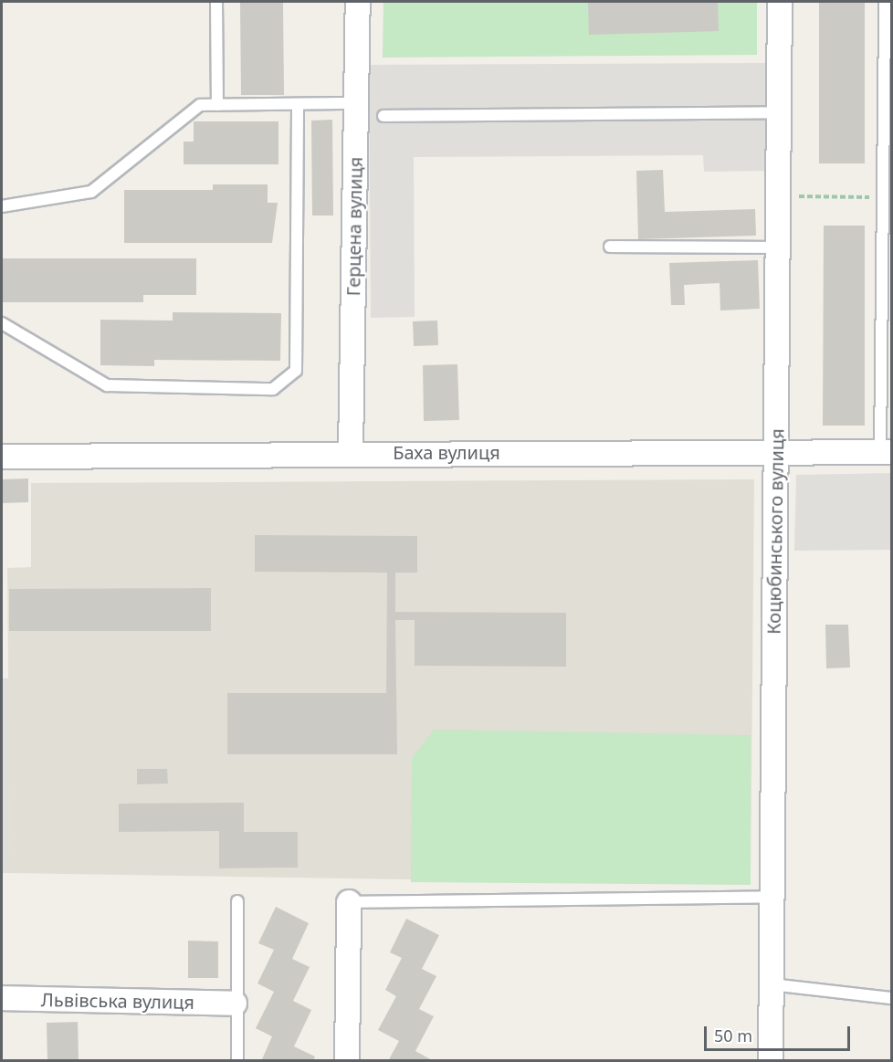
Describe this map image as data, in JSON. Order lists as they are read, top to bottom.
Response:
{
  "streets": {
    "street": [
      "Герцена вулиця",
      "Баха вулиця",
      "Коцюбинського вулиця",
      "Львівська вулиця"
    ]
  },
  "crossings": [
    ["Герцена вулиця", "Баха вулиця"],
    ["Баха вулиця", "Коцюбинського вулиця"]
  ],
  "scale_bar": "50 m"
}
